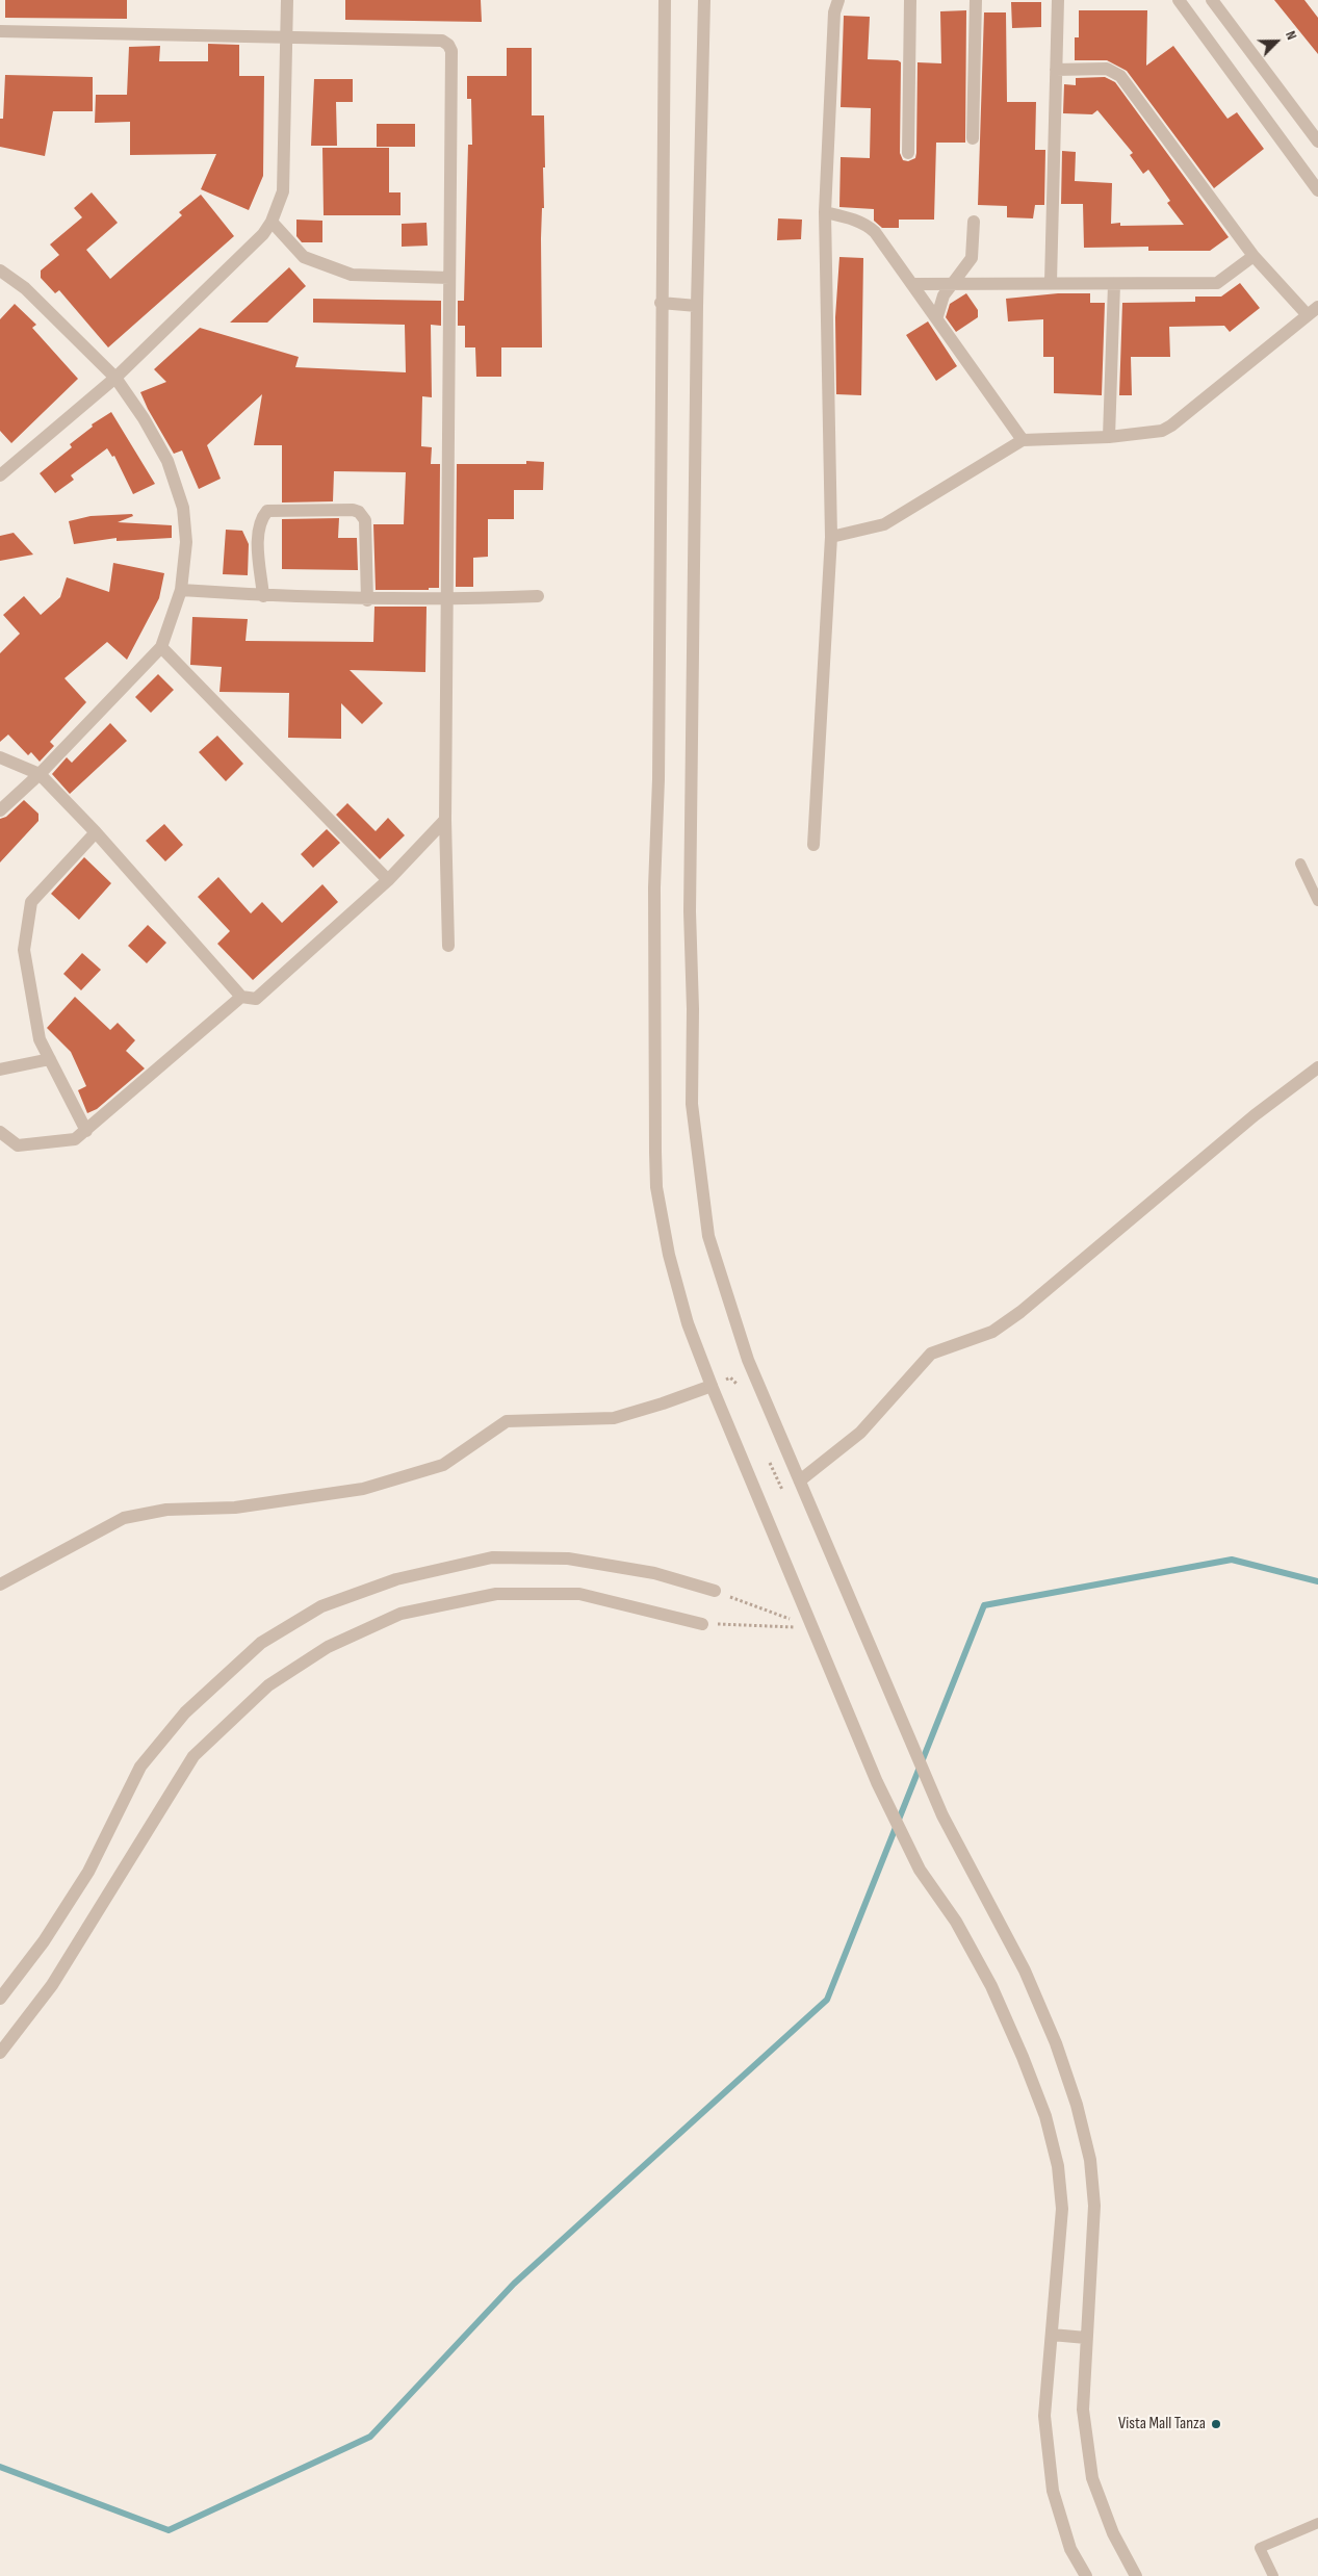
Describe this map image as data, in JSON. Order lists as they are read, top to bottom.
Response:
{
  "places": ["Vista Mall Tanza"],
  "north": "top right"
}
